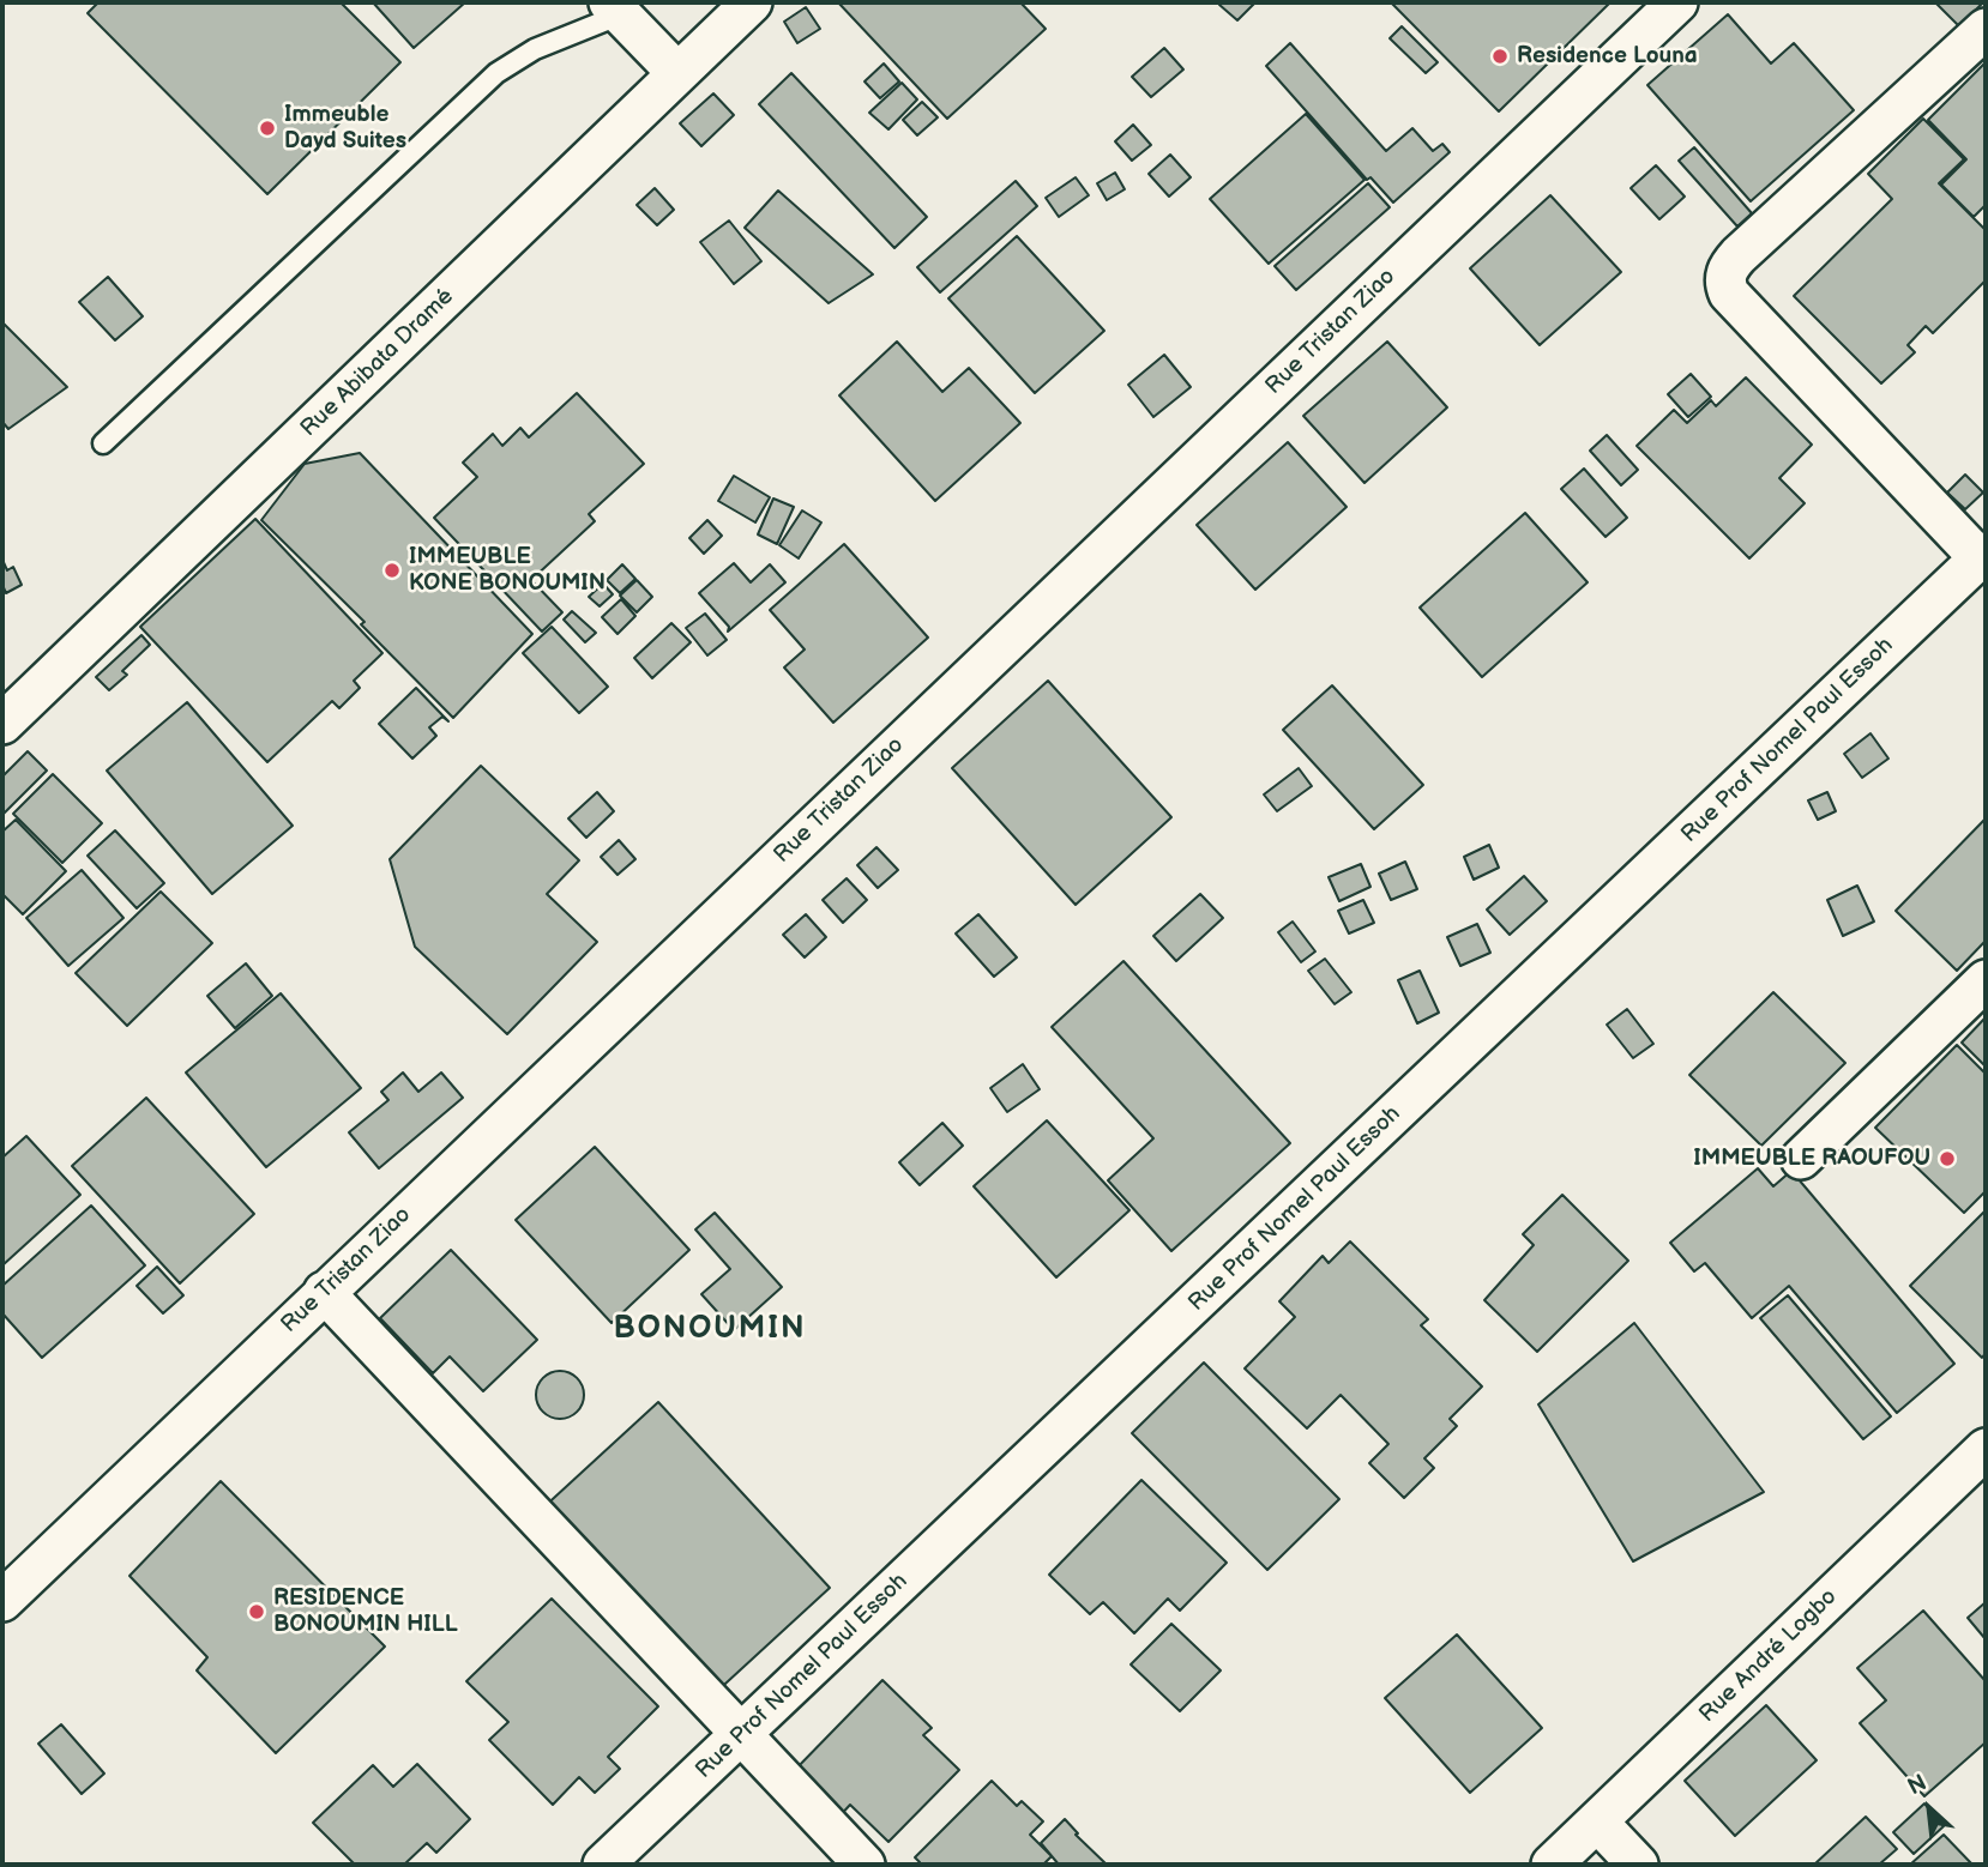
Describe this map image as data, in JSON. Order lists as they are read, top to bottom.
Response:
{
  "streets": {
    "street": [
      "Rue Tristan Ziao",
      "Rue Abibata Dramé",
      "Rue Prof Nomel Paul Essoh",
      "Rue André Logbo"
    ]
  },
  "districts": ["BONOUMIN"],
  "places": [
    "Residence Louna",
    "Immeuble Dayd Suites",
    "IMMEUBLE KONE BONOUMIN",
    "IMMEUBLE RAOUFOU",
    "RESIDENCE BONOUMIN HILL"
  ],
  "north": "top left"
}
